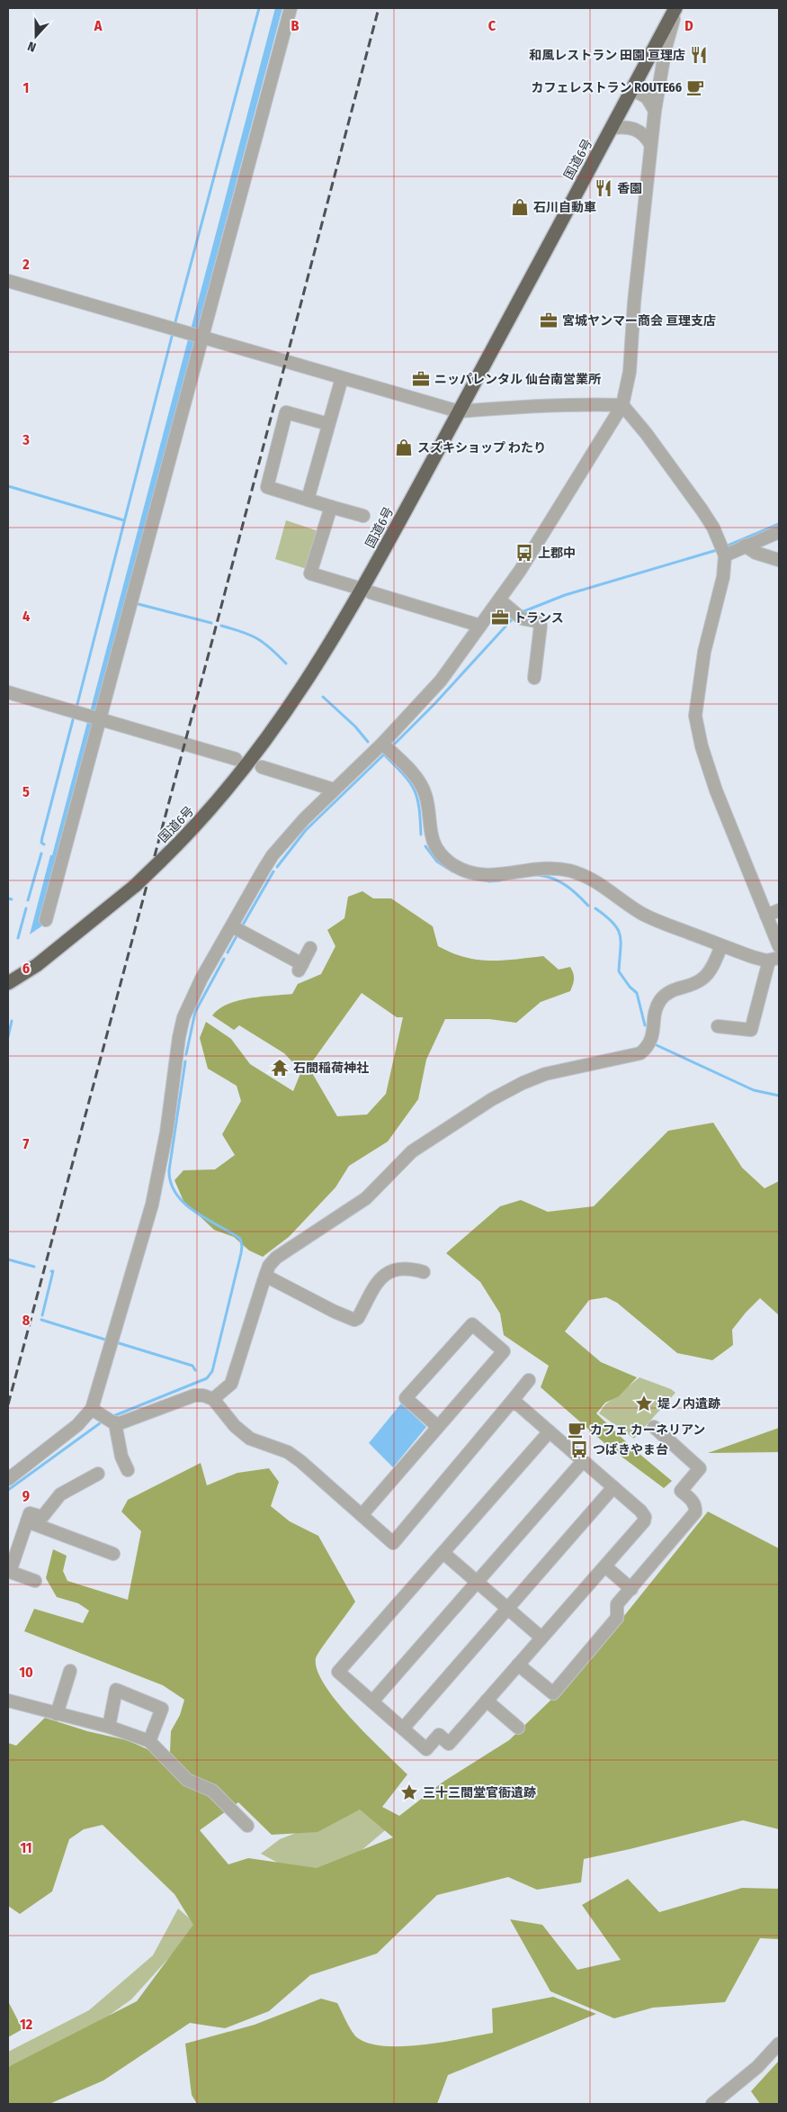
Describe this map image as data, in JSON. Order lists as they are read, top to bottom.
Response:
{
  "streets": {
    "highway": ["国道6号"]
  },
  "places": {
    "restaurant": ["和風レストラン 田園 亘理店", "香園"],
    "cafe": ["カフェレストラン ROUTE66", "カフェ カーネリアン"],
    "shop": ["石川自動車", "スズキショップ わたり"],
    "office": ["宮城ヤンマー商会 亘理支店", "ニッパレンタル 仙台南営業所", "トランス"],
    "bus stop": ["上郡中", "つばきやま台"],
    "temple": ["石間稲荷神社"],
    "place": ["堤ノ内遺跡", "三十三間堂官衙遺跡"]
  },
  "north": "bottom",
  "grid": {
    "columns": [
      "A",
      "B",
      "C",
      "D"
    ],
    "rows": [
      "1",
      "2",
      "3",
      "4",
      "5",
      "6",
      "7",
      "8",
      "9",
      "10",
      "11",
      "12"
    ]
  }
}
